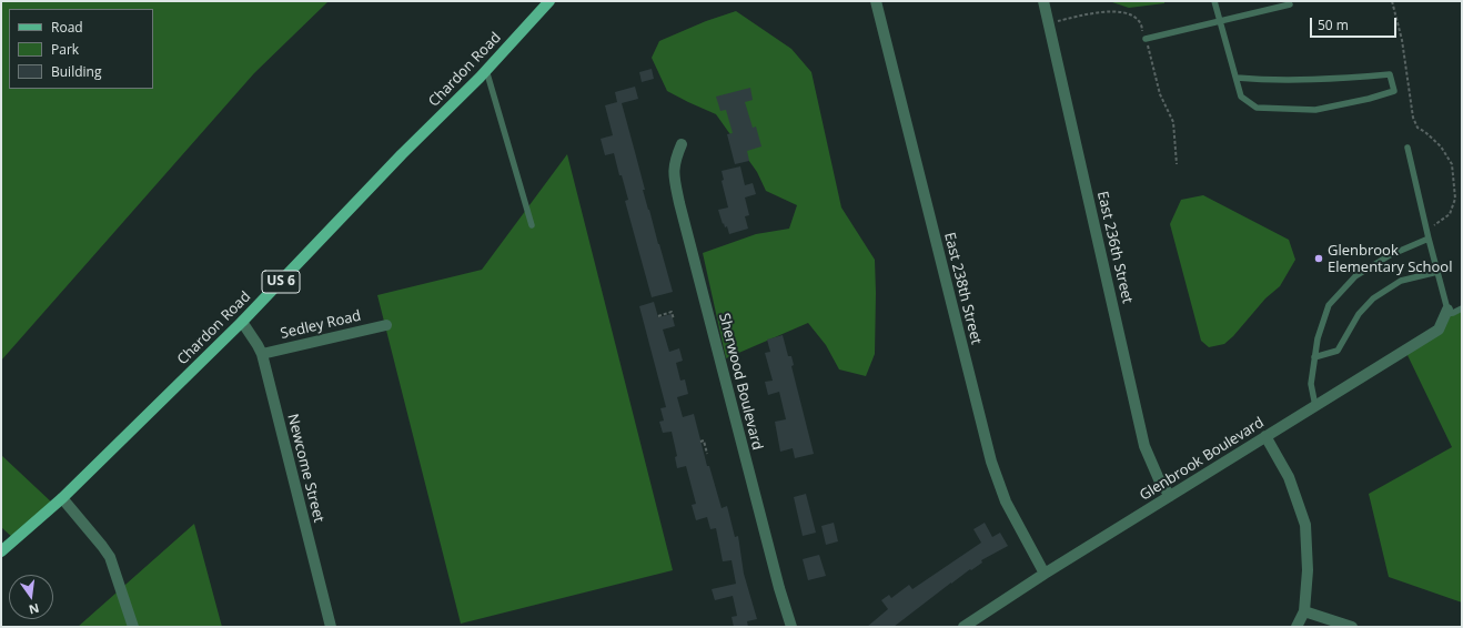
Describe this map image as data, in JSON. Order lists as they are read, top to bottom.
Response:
{
  "streets": {
    "main road": ["Chardon Road", "US 6"],
    "street": [
      "East 236th Street",
      "East 238th Street",
      "Sedley Road",
      "Sherwood Boulevard",
      "Glenbrook Boulevard",
      "Newcome Street"
    ]
  },
  "crossings": [
    ["Chardon Road", "Newcome Street"],
    ["East 236th Street", "Glenbrook Boulevard"],
    ["East 238th Street", "Glenbrook Boulevard"],
    ["Sedley Road", "Newcome Street"]
  ],
  "places": ["Glenbrook Elementary School"],
  "legend": ["Road", "Park", "Building"],
  "scale_bar": "50 m",
  "north": "bottom"
}
